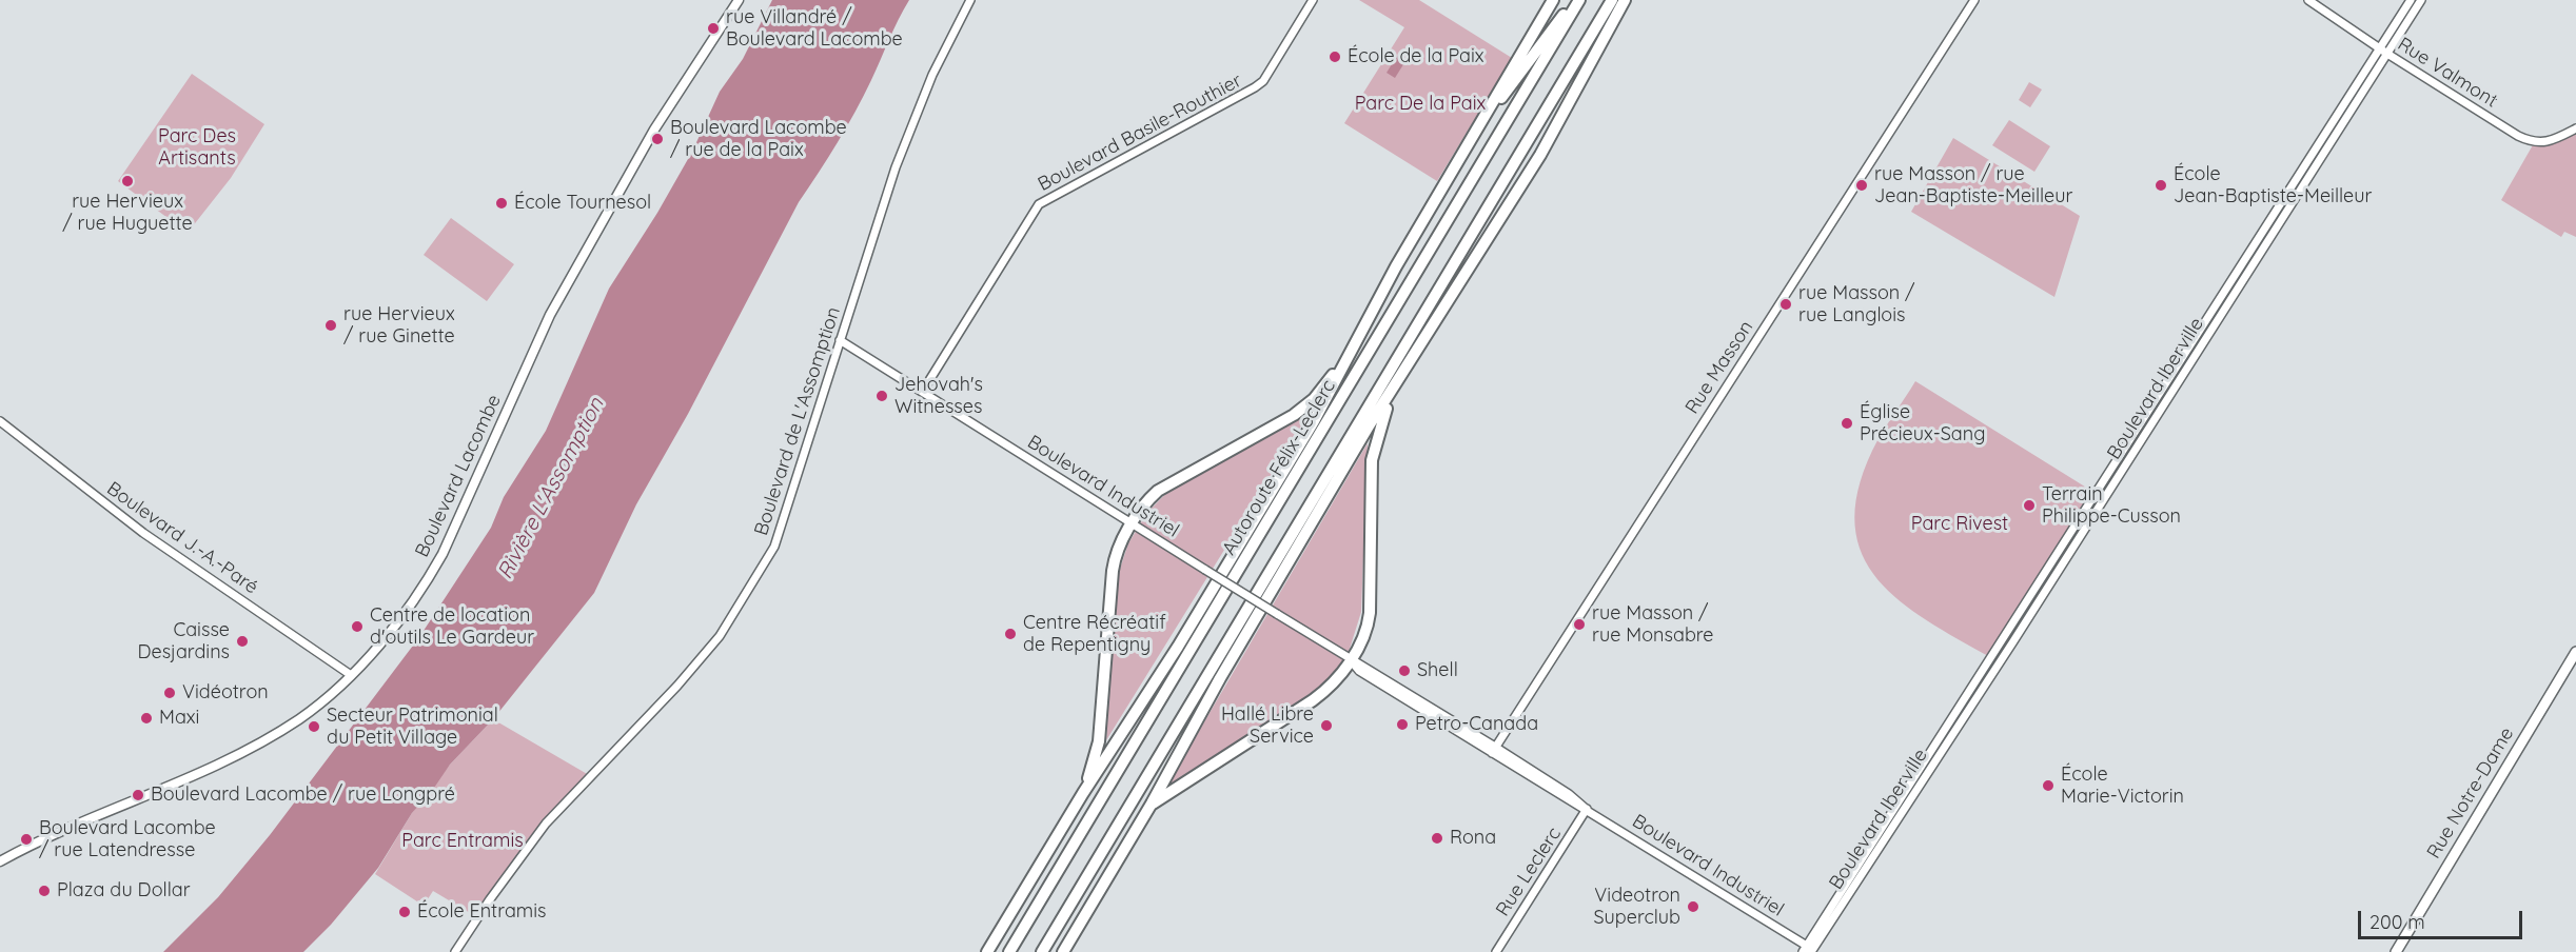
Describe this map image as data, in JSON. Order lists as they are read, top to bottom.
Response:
{
  "streets": {
    "highway": ["Autoroute Félix-Leclerc"],
    "main road": ["Boulevard Lacombe", "Rue Notre-Dame"],
    "street": [
      "Rue Valmont",
      "Boulevard Basile-Routhier",
      "Rue Masson",
      "Boulevard Iberville",
      "Boulevard de L'Assomption",
      "Boulevard Industriel",
      "Boulevard J.-A.-Paré",
      "Rue Leclerc"
    ]
  },
  "crossings": [
    ["Rue Valmont", "Boulevard Iberville"],
    ["Boulevard Basile-Routhier", "Boulevard Industriel"],
    ["Rue Masson", "Boulevard Industriel"],
    ["Boulevard Iberville", "Boulevard Industriel"],
    ["Boulevard de L'Assomption", "Boulevard Industriel"],
    ["Boulevard Lacombe", "Boulevard J.-A.-Paré"],
    ["Boulevard Industriel", "Rue Leclerc"]
  ],
  "water": ["Rivière L'Assomption"],
  "parks": [
    "Parc De la Paix",
    "Parc Des Artisants",
    "Parc Rivest",
    "Parc Entramis"
  ],
  "places": [
    "rue Villandré / Boulevard Lacombe",
    "École de la Paix",
    "Boulevard Lacombe / rue de la Paix",
    "rue Hervieux / rue Huguette",
    "rue Masson / rue Jean-Baptiste-Meilleur",
    "École Jean-Baptiste-Meilleur",
    "École Tournesol",
    "rue Masson / rue Langlois",
    "rue Hervieux / rue Ginette",
    "Jehovah's Witnesses",
    "Église Précieux-Sang",
    "Terrain Philippe-Cusson",
    "rue Masson / rue Monsabre",
    "Centre de location d'outils Le Gardeur",
    "Centre Récréatif de Repentigny",
    "Caisse Desjardins",
    "Shell",
    "Vidéotron",
    "Maxi",
    "Petro-Canada",
    "Hallé Libre Service",
    "Secteur Patrimonial du Petit Village",
    "École Marie-Victorin",
    "Boulevard Lacombe / rue Longpré",
    "Rona",
    "Boulevard Lacombe / rue Latendresse",
    "Plaza du Dollar",
    "Videotron Superclub",
    "École Entramis"
  ],
  "scale_bar": "200 m"
}
